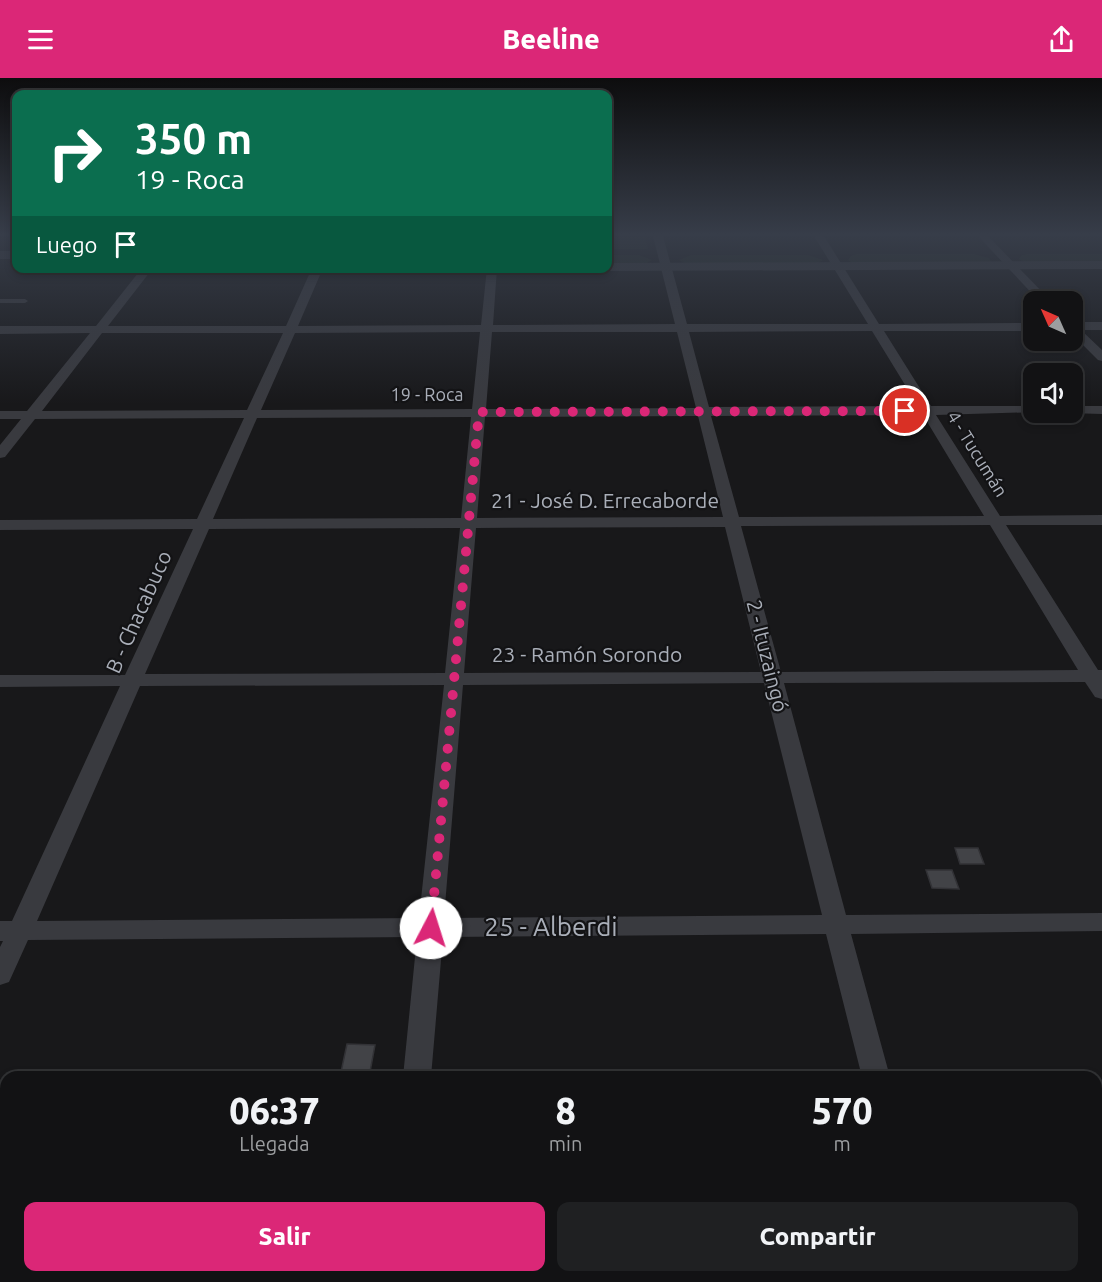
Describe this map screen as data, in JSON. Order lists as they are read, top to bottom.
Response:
{
  "streets": {
    "street": [
      "19 - Roca",
      "4 - Tucumán",
      "21 - José D. Errecaborde",
      "B - Chacabuco",
      "23 - Ramón Sorondo",
      "2 - Ituzaingó",
      "25 - Alberdi"
    ]
  },
  "crossings": [
    ["19 - Roca", "4 - Tucumán"],
    ["19 - Roca", "B - Chacabuco"],
    ["19 - Roca", "2 - Ituzaingó"],
    ["4 - Tucumán", "21 - José D. Errecaborde"],
    ["4 - Tucumán", "23 - Ramón Sorondo"],
    ["21 - José D. Errecaborde", "B - Chacabuco"],
    ["21 - José D. Errecaborde", "2 - Ituzaingó"],
    ["B - Chacabuco", "23 - Ramón Sorondo"],
    ["B - Chacabuco", "25 - Alberdi"],
    ["23 - Ramón Sorondo", "2 - Ituzaingó"],
    ["2 - Ituzaingó", "25 - Alberdi"]
  ],
  "north": "top left",
  "page": {
    "header": "Beeline",
    "turn": ["350 m", "19 - Roca"],
    "then": "Luego",
    "eta": [
      "06:37",
      "Llegada",
      "8",
      "min",
      "570",
      "m"
    ],
    "buttons": ["Salir", "Compartir"]
  }
}
